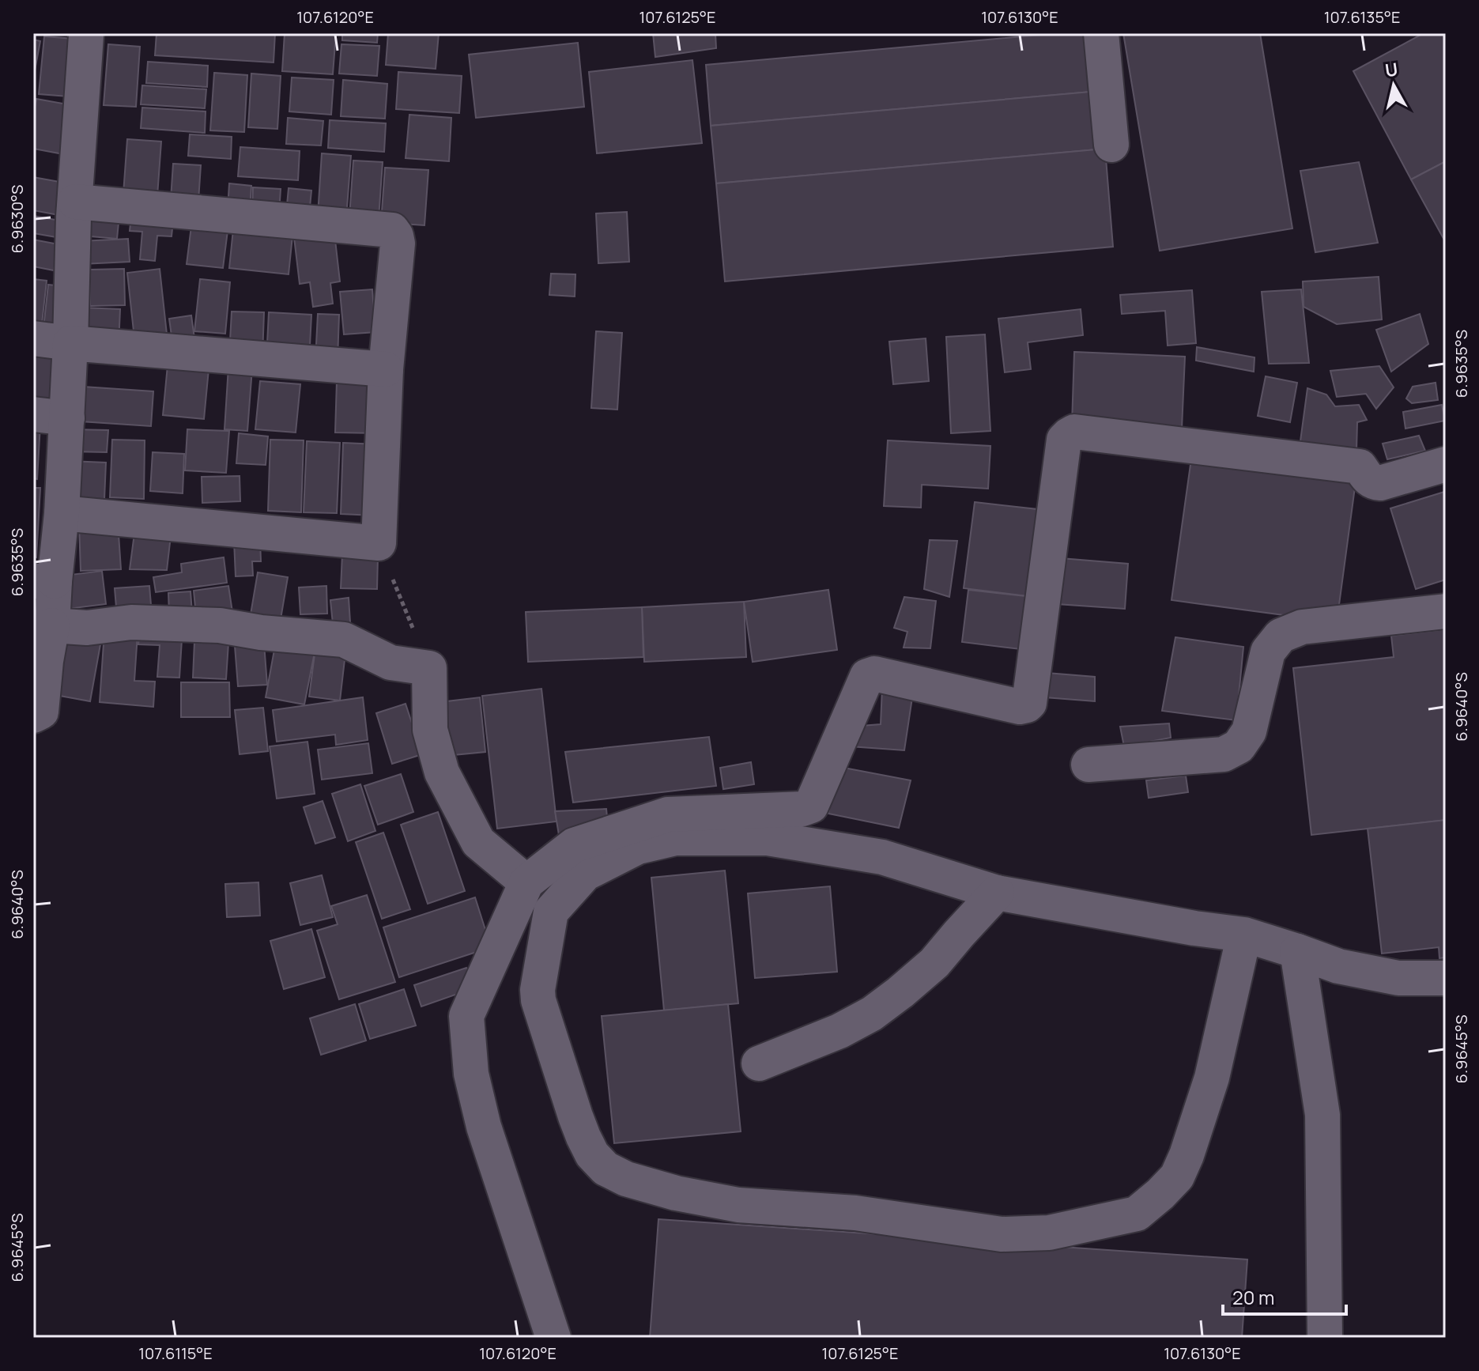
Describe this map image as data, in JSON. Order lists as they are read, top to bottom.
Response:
{
  "scale_bar": "20 m",
  "north": "top",
  "coordinates": [
    "107.6120°E",
    "107.6125°E",
    "107.6130°E",
    "107.6135°E",
    "6.9630°S",
    "6.9635°S",
    "6.9640°S",
    "6.9645°S",
    "107.6115°E"
  ]
}
